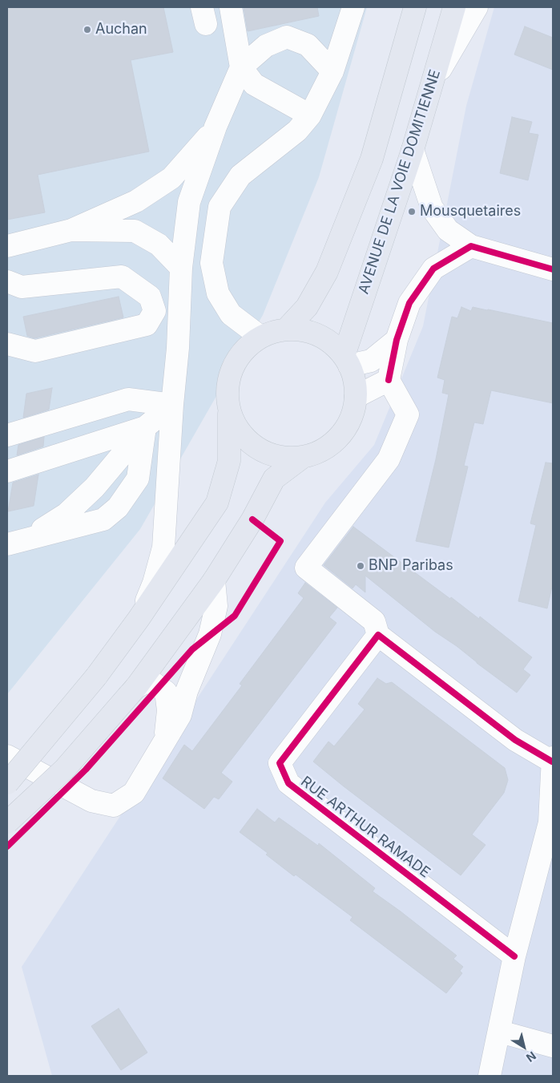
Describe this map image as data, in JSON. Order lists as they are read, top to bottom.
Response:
{
  "streets": {
    "main road": ["AVENUE DE LA VOIE DOMITIENNE"],
    "street": ["RUE ARTHUR RAMADE"]
  },
  "places": ["Auchan", "Mousquetaires", "BNP Paribas"],
  "north": "bottom right"
}
